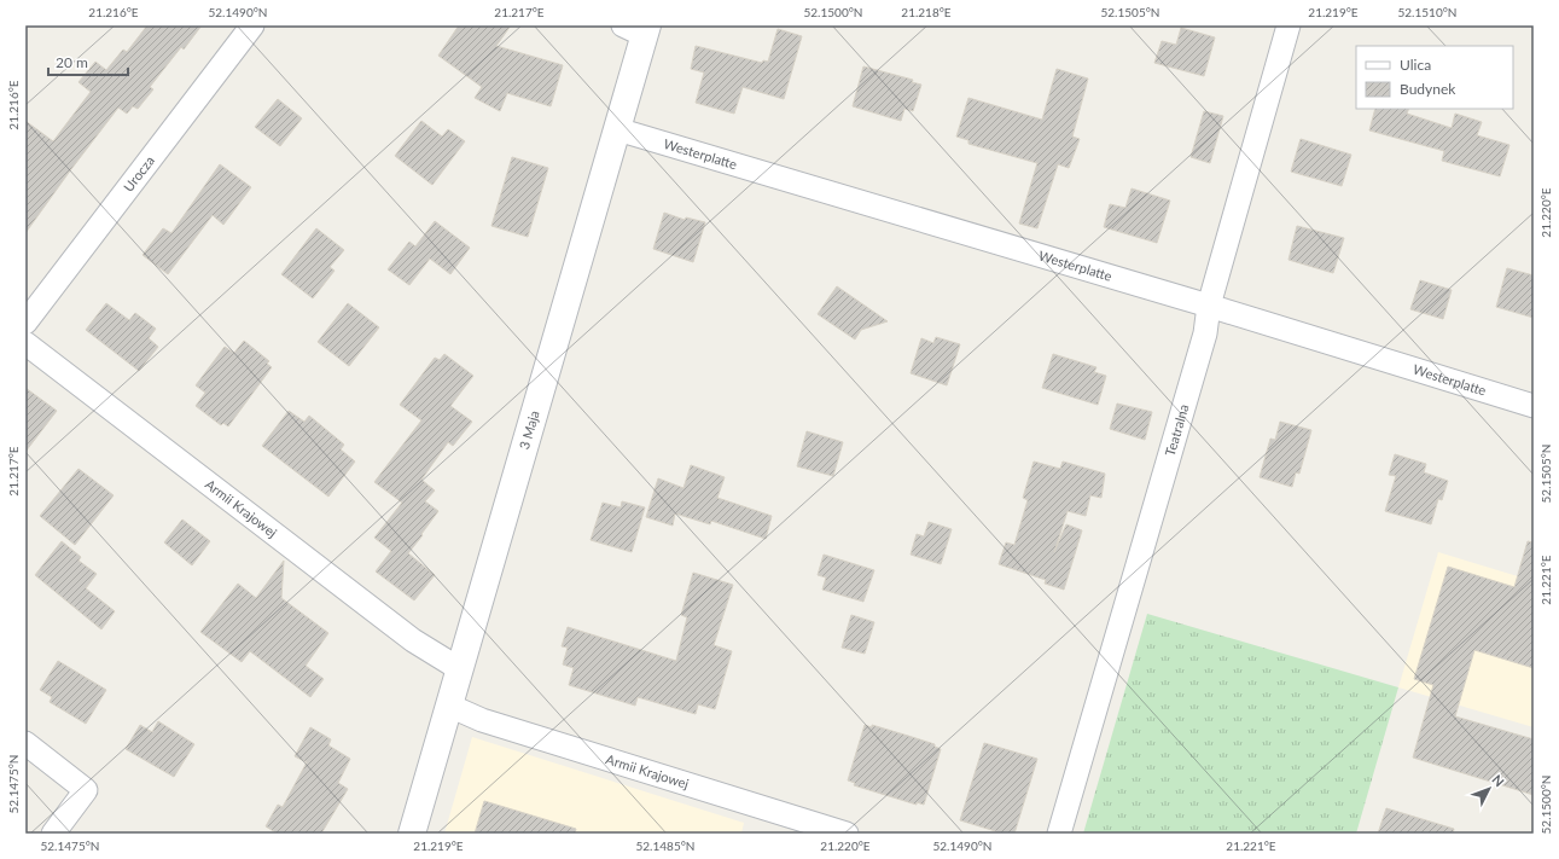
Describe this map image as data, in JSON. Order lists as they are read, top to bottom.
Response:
{
  "streets": {
    "street": [
      "Westerplatte",
      "Urocza",
      "3 Maja",
      "Teatralna",
      "Armii Krajowej"
    ]
  },
  "crossings": [
    ["Westerplatte", "3 Maja"],
    ["Westerplatte", "Teatralna"],
    ["3 Maja", "Armii Krajowej"]
  ],
  "legend": ["Ulica", "Budynek"],
  "scale_bar": "20 m",
  "north": "top right",
  "coordinates": [
    "21.216°E",
    "52.1490°N",
    "21.217°E",
    "52.1500°N",
    "21.218°E",
    "52.1505°N",
    "21.219°E",
    "52.1510°N",
    "21.220°E",
    "21.221°E",
    "52.1475°N",
    "52.1485°N"
  ]
}
